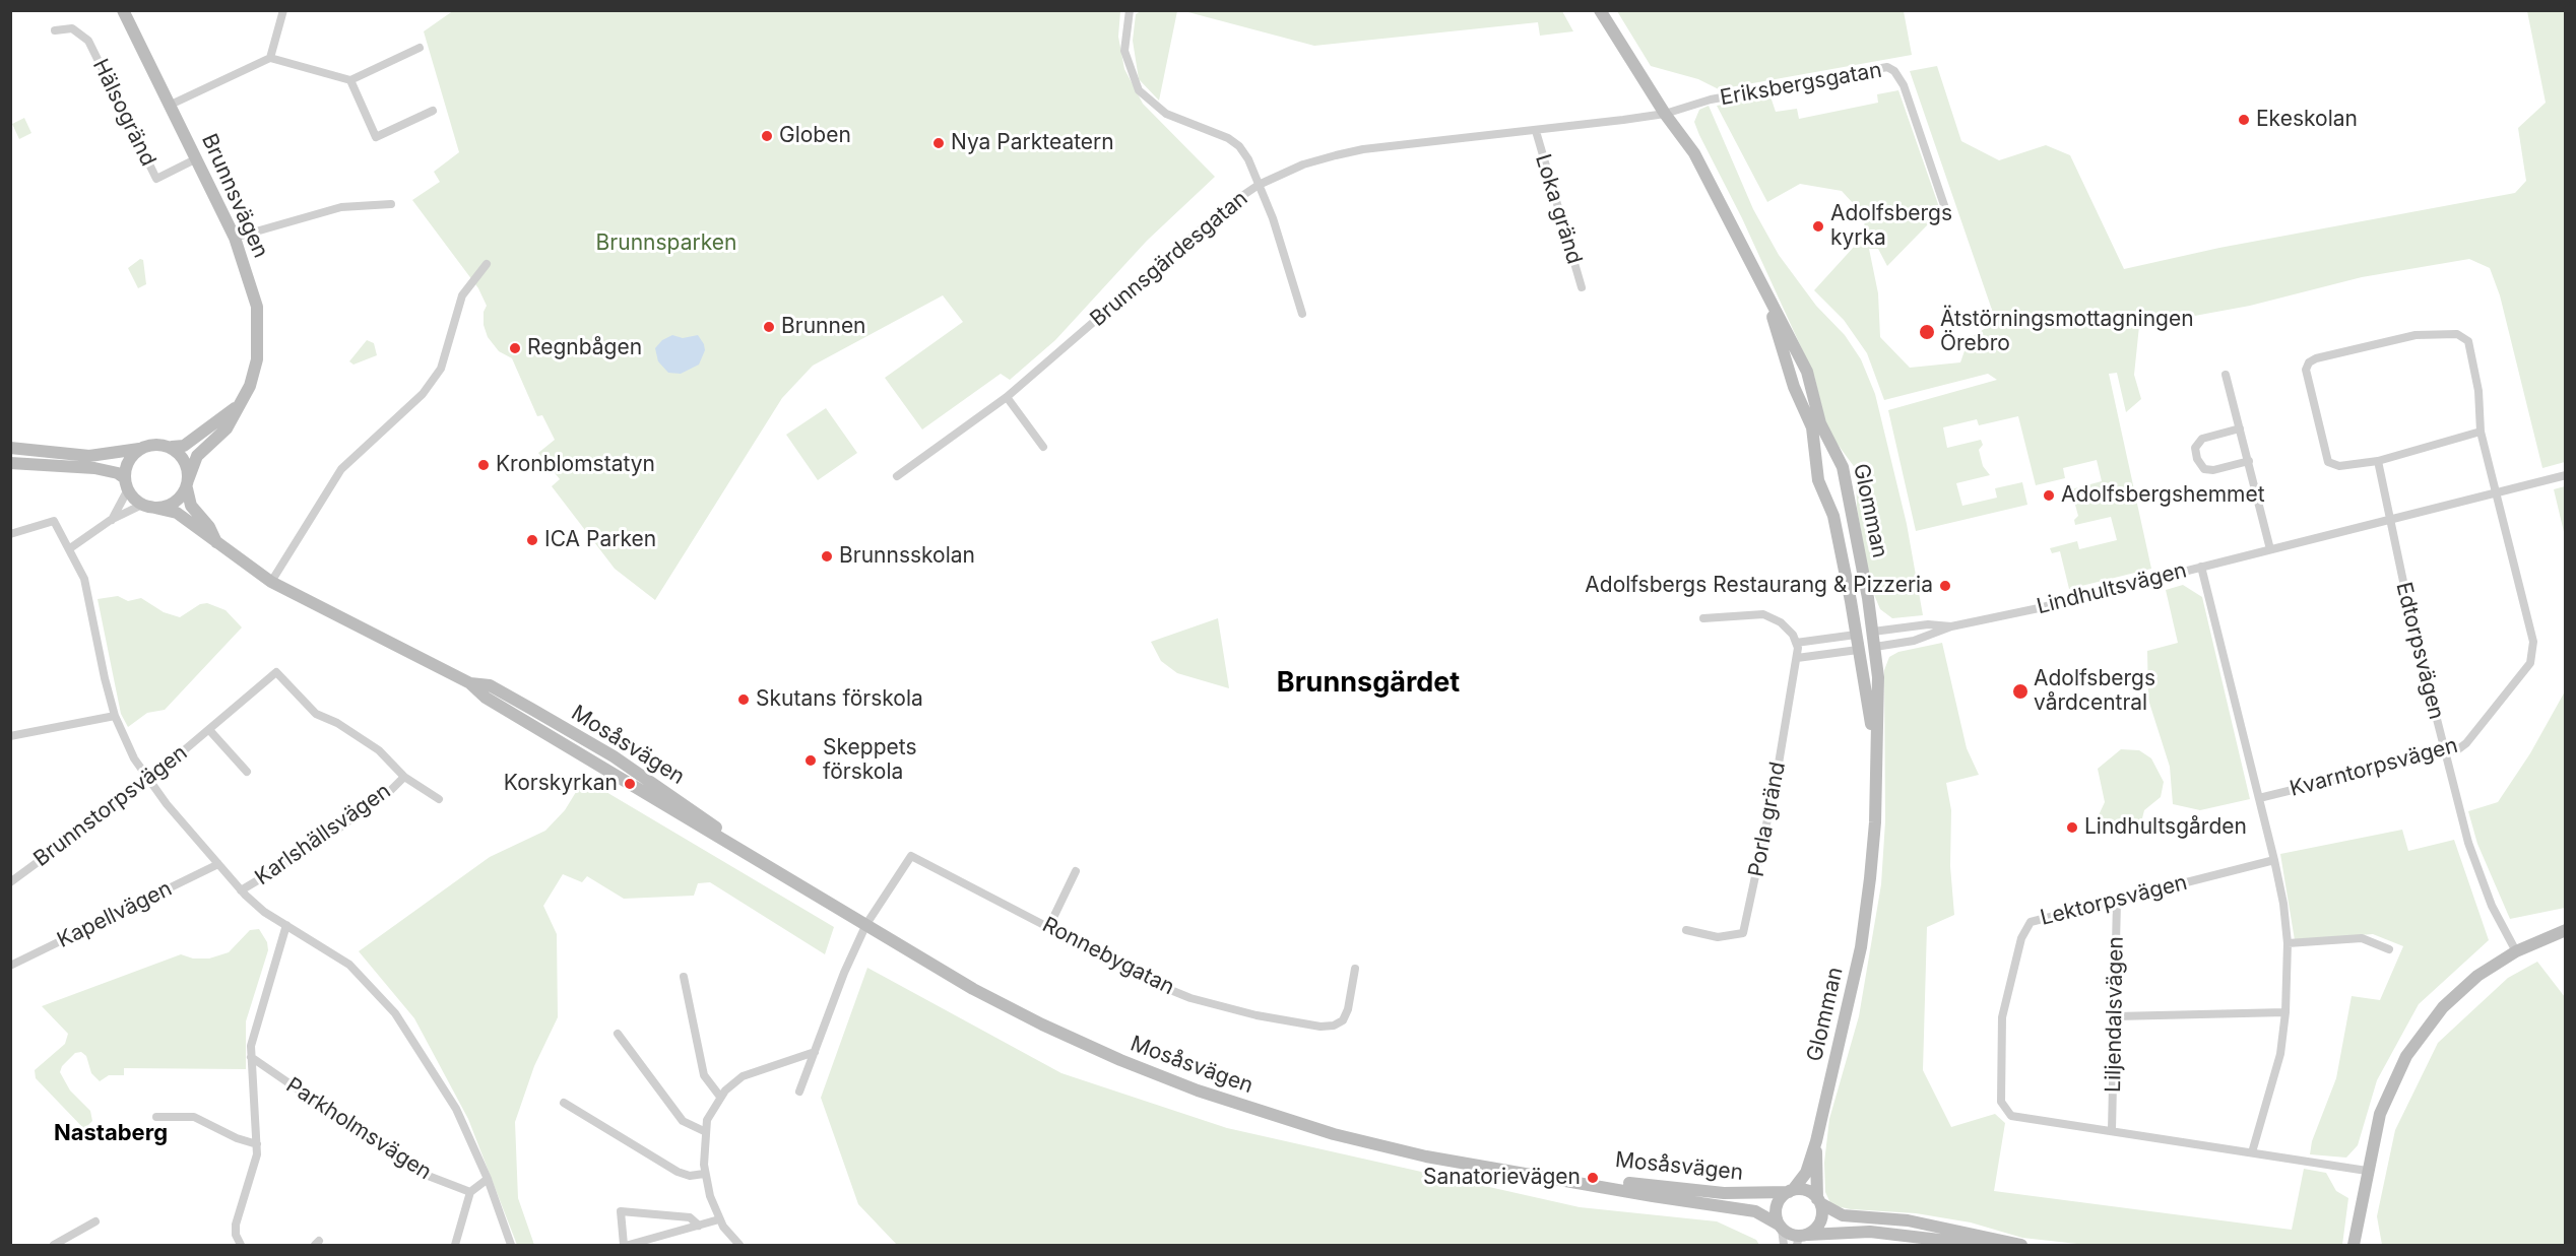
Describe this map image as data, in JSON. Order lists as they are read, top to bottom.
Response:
{
  "streets": {
    "main road": ["Brunnsvägen", "Glomman", "Mosåsvägen"],
    "street": [
      "Eriksbergsgatan",
      "Hälsogränd",
      "Loka gränd",
      "Brunnsgärdesgatan",
      "Lindhultsvägen",
      "Edtorpsvägen",
      "Kvarntorpsvägen",
      "Brunnstorpsvägen",
      "Porla gränd",
      "Karlshällsvägen",
      "Lektorpsvägen",
      "Kapellvägen",
      "Ronnebygatan",
      "Liljendalsvägen",
      "Parkholmsvägen"
    ]
  },
  "crossings": [
    ["Eriksbergsgatan", "Brunnsgärdesgatan"],
    ["Eriksbergsgatan", "Glomman"],
    ["Hälsogränd", "Brunnsvägen"],
    ["Brunnsvägen", "Mosåsvägen"],
    ["Loka gränd", "Brunnsgärdesgatan"],
    ["Brunnsgärdesgatan", "Glomman"],
    ["Glomman", "Lindhultsvägen"],
    ["Glomman", "Mosåsvägen"],
    ["Lindhultsvägen", "Edtorpsvägen"],
    ["Lindhultsvägen", "Kvarntorpsvägen"],
    ["Edtorpsvägen", "Kvarntorpsvägen"],
    ["Mosåsvägen", "Ronnebygatan"],
    ["Brunnstorpsvägen", "Karlshällsvägen"],
    ["Lektorpsvägen", "Liljendalsvägen"]
  ],
  "districts": ["Brunnsgärdet", "Nastaberg"],
  "parks": ["Brunnsparken"],
  "places": [
    "Ekeskolan",
    "Globen",
    "Nya Parkteatern",
    "Adolfsbergs kyrka",
    "Brunnen",
    "Ätstörningsmottagningen Örebro",
    "Regnbågen",
    "Kronblomstatyn",
    "Adolfsbergshemmet",
    "ICA Parken",
    "Brunnsskolan",
    "Adolfsbergs Restaurang & Pizzeria",
    "Adolfsbergs vårdcentral",
    "Skutans förskola",
    "Skeppets förskola",
    "Korskyrkan",
    "Lindhultsgården",
    "Sanatorievägen"
  ]
}
